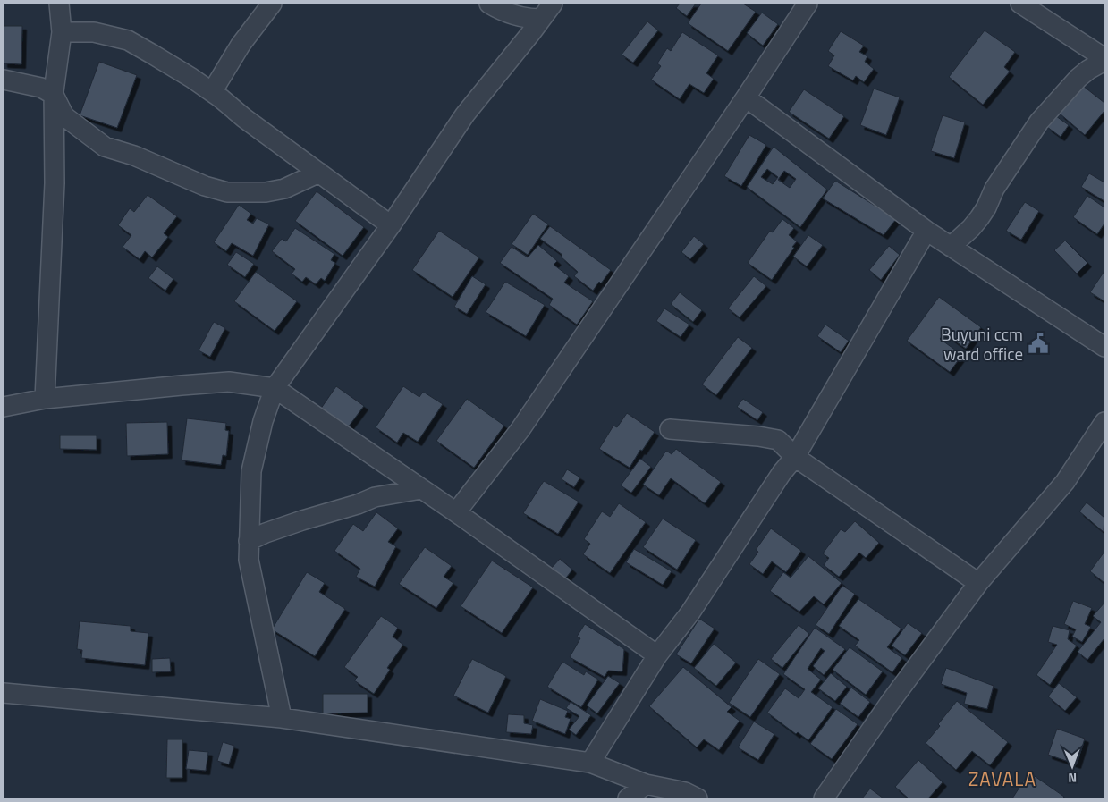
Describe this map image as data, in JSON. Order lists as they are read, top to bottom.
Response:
{
  "districts": ["ZAVALA"],
  "places": {
    "public building": ["Buyuni ccm ward office"]
  },
  "north": "bottom"
}
